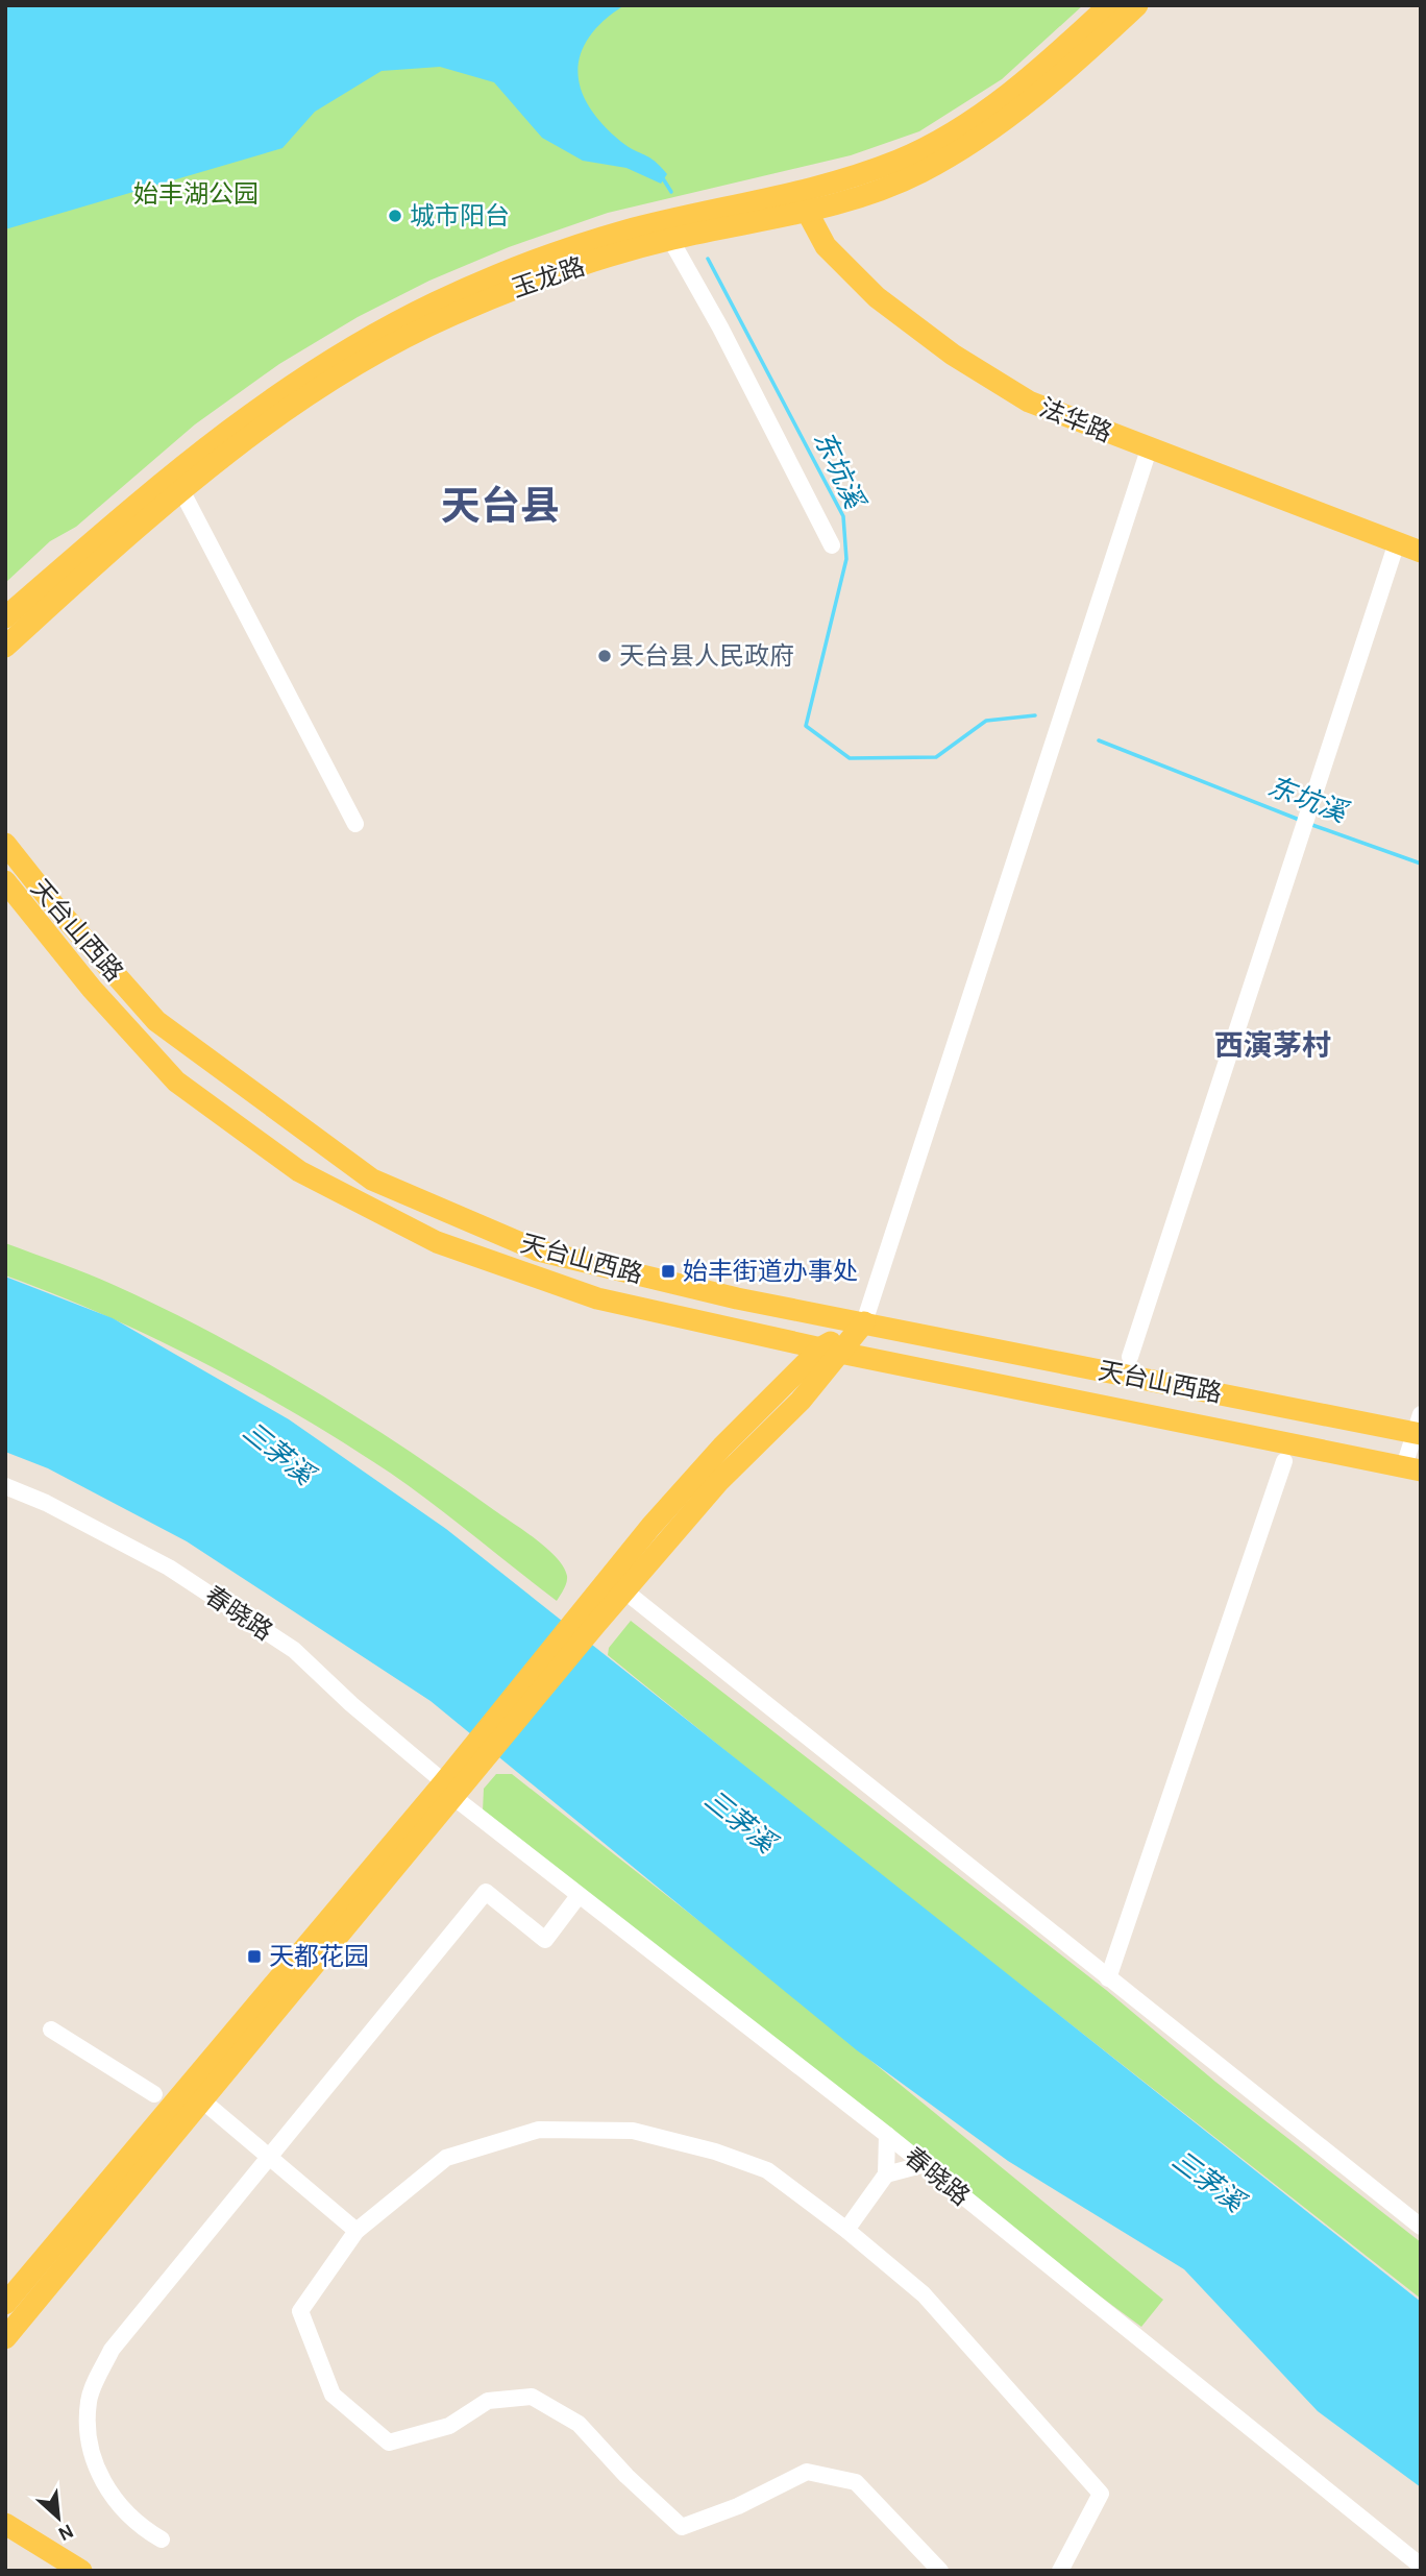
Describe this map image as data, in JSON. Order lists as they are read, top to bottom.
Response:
{
  "streets": {
    "main road": ["玉龙路", "法华路", "天台山西路"],
    "street": ["春晓路"]
  },
  "crossings": [
    ["玉龙路", "法华路"]
  ],
  "districts": ["天台县", "西演茅村"],
  "water": ["东坑溪", "三茅溪"],
  "parks": ["始丰湖公园"],
  "places": {
    "other": ["城市阳台", "天台县人民政府"],
    "transit": ["始丰街道办事处", "天都花园"]
  },
  "north": "bottom right"
}
